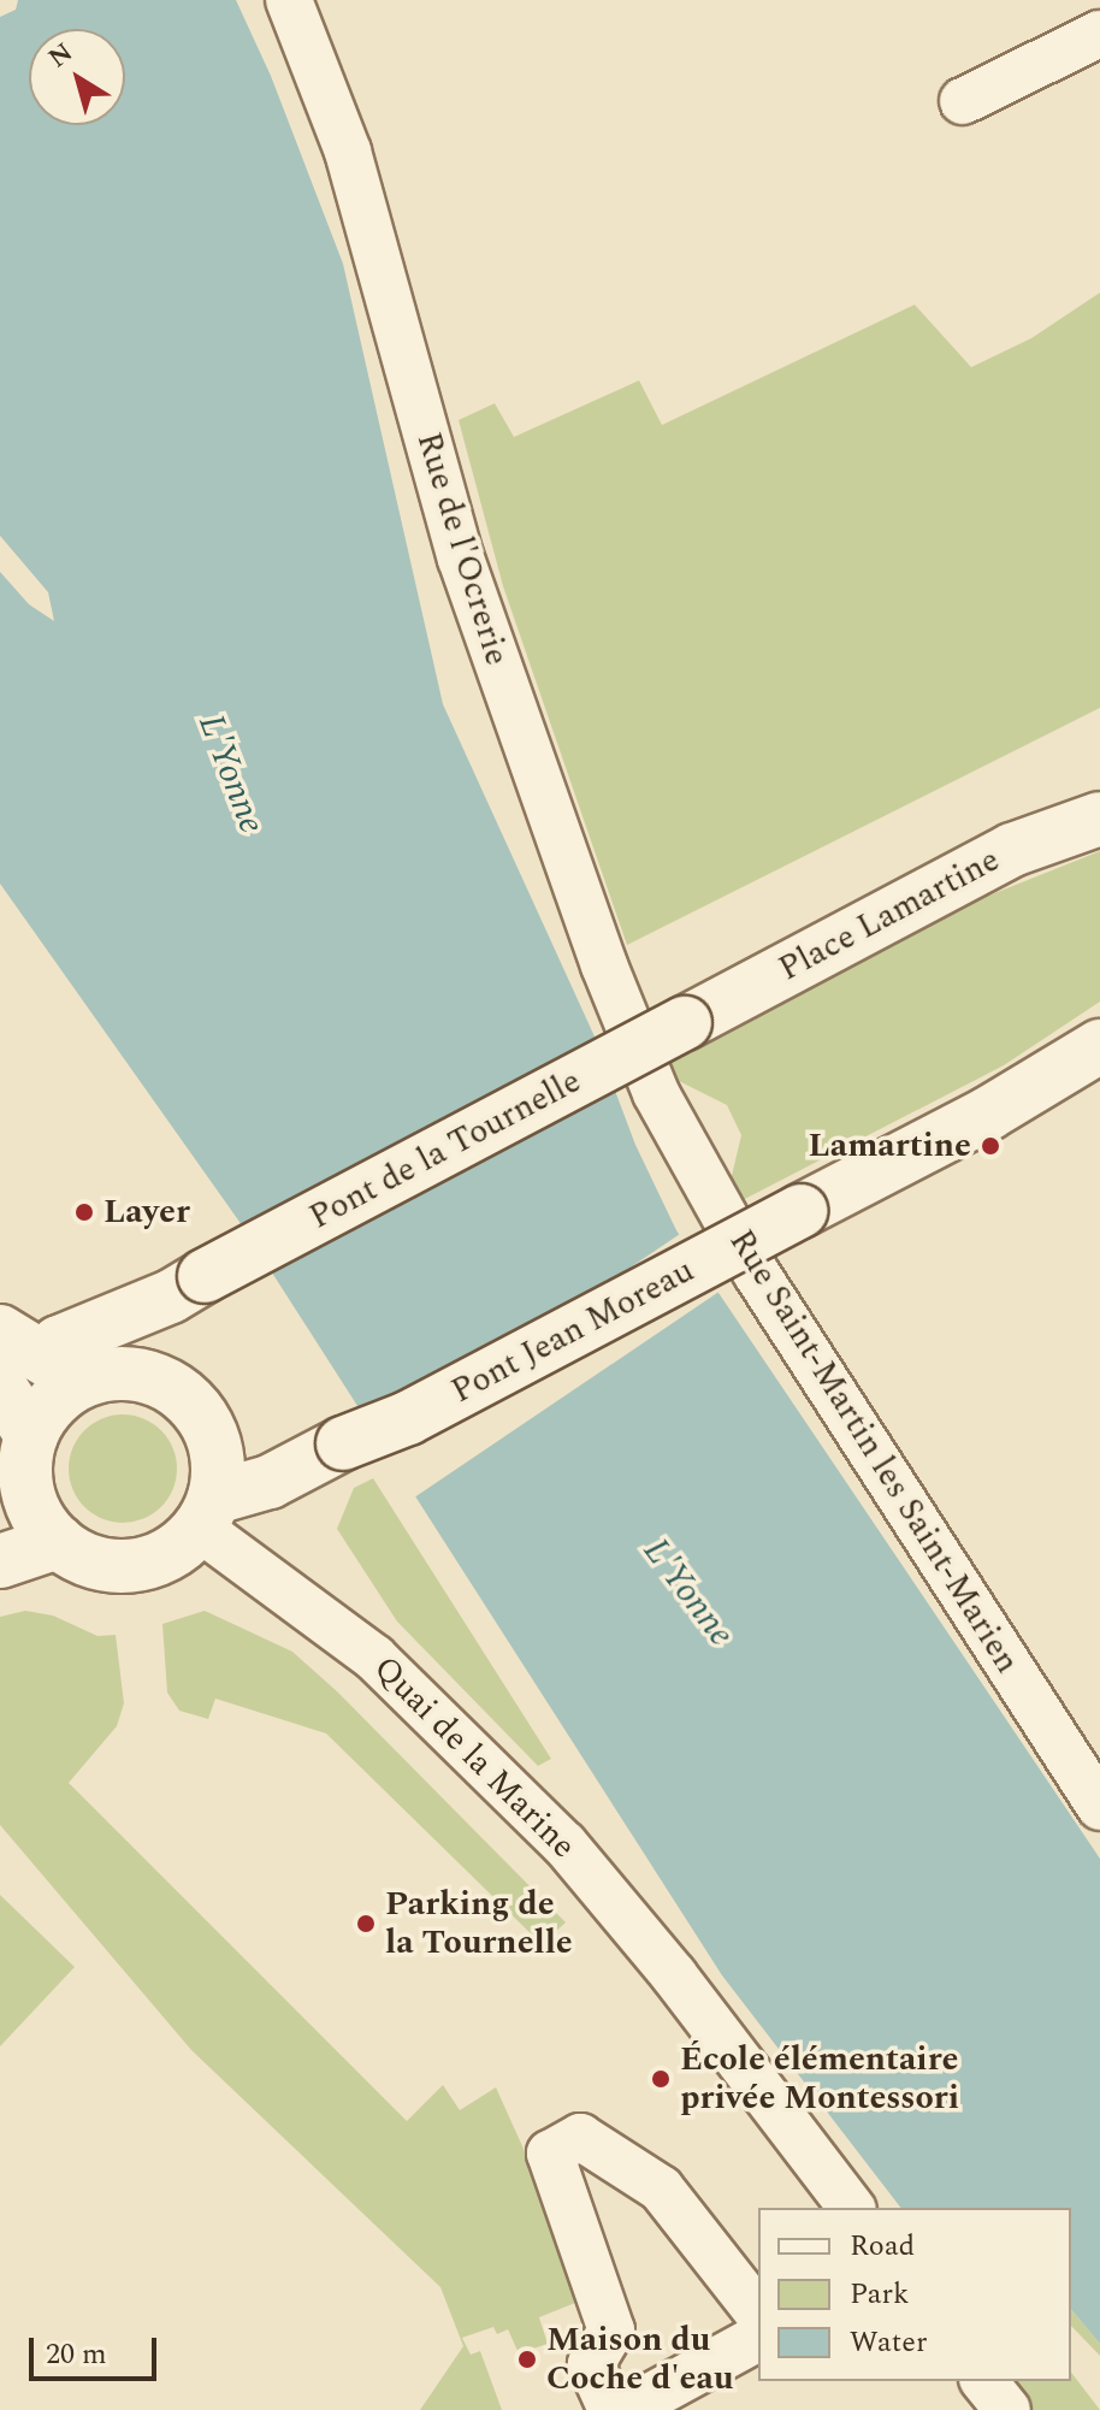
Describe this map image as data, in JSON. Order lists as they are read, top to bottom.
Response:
{
  "streets": {
    "main road": ["Place Lamartine", "Pont de la Tournelle", "Pont Jean Moreau"],
    "street": ["Rue de l'Ocrerie", "Rue Saint-Martin les Saint-Marien", "Quai de la Marine"]
  },
  "crossings": [
    ["Rue de l'Ocrerie", "Rue Saint-Martin les Saint-Marien"],
    ["Place Lamartine", "Pont de la Tournelle"],
    ["Pont de la Tournelle", "Pont Jean Moreau"],
    ["Pont de la Tournelle", "Quai de la Marine"],
    ["Pont Jean Moreau", "Quai de la Marine"]
  ],
  "water": ["L'Yonne"],
  "places": [
    "Lamartine",
    "Layer",
    "Parking de la Tournelle",
    "École élémentaire privée Montessori",
    "Maison du Coche d'eau"
  ],
  "legend": ["Road", "Park", "Water"],
  "scale_bar": "20 m",
  "north": "top left"
}
